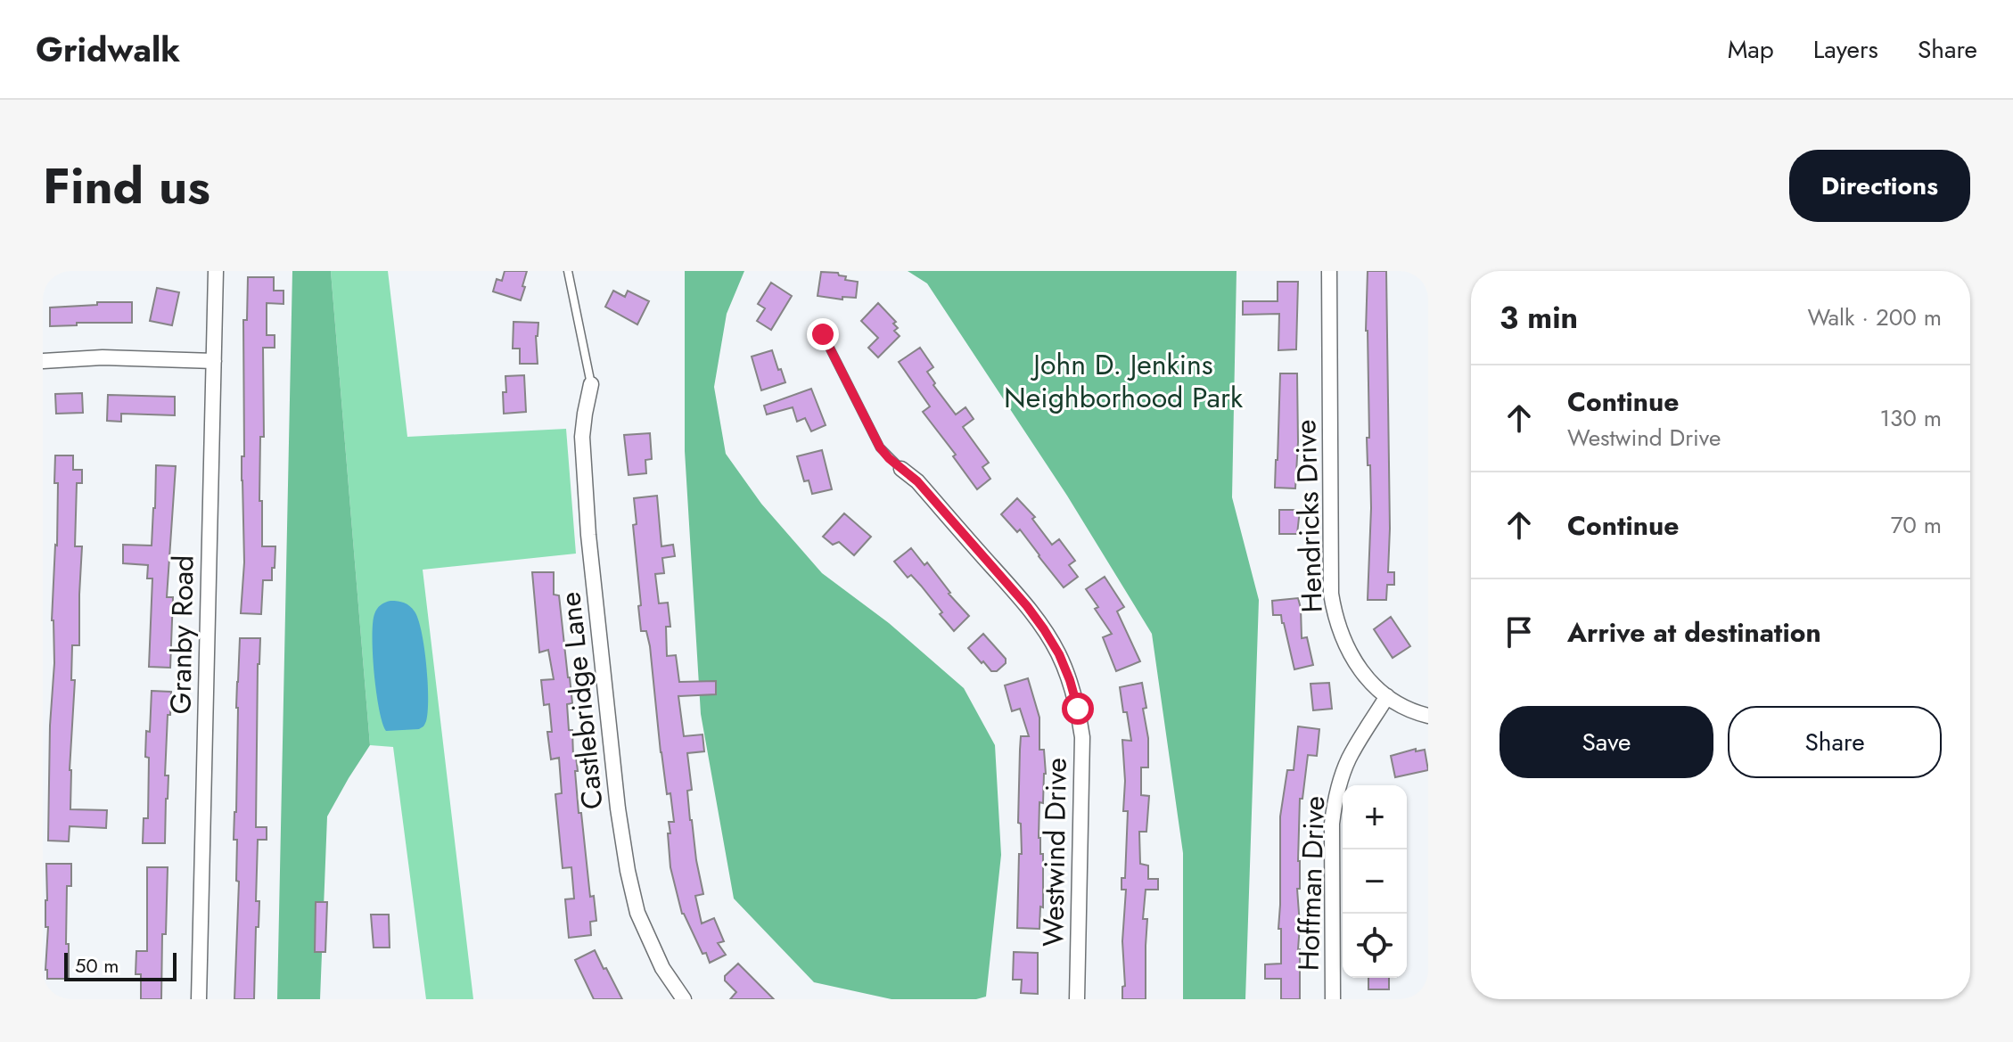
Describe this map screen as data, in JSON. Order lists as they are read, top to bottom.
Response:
{
  "streets": {
    "street": [
      "Hendricks Drive",
      "Granby Road",
      "Castlebridge Lane",
      "Westwind Drive",
      "Hoffman Drive"
    ]
  },
  "crossings": [
    ["Hendricks Drive", "Hoffman Drive"]
  ],
  "parks": ["John D. Jenkins Neighborhood Park"],
  "scale_bar": "50 m",
  "page": {
    "header": "Gridwalk",
    "nav": ["Map", "Layers", "Share"],
    "title": "Find us",
    "buttons": [
      "Directions",
      ["Save", "Share"]
    ],
    "heading": ["3 min", "Walk · 200 m"],
    "list": [
      ["Continue", "Westwind Drive", "130 m"],
      ["Continue", "70 m"],
      "Arrive at destination"
    ],
    "map_buttons": ["+", "−"],
    "scale": "50 m"
  }
}
